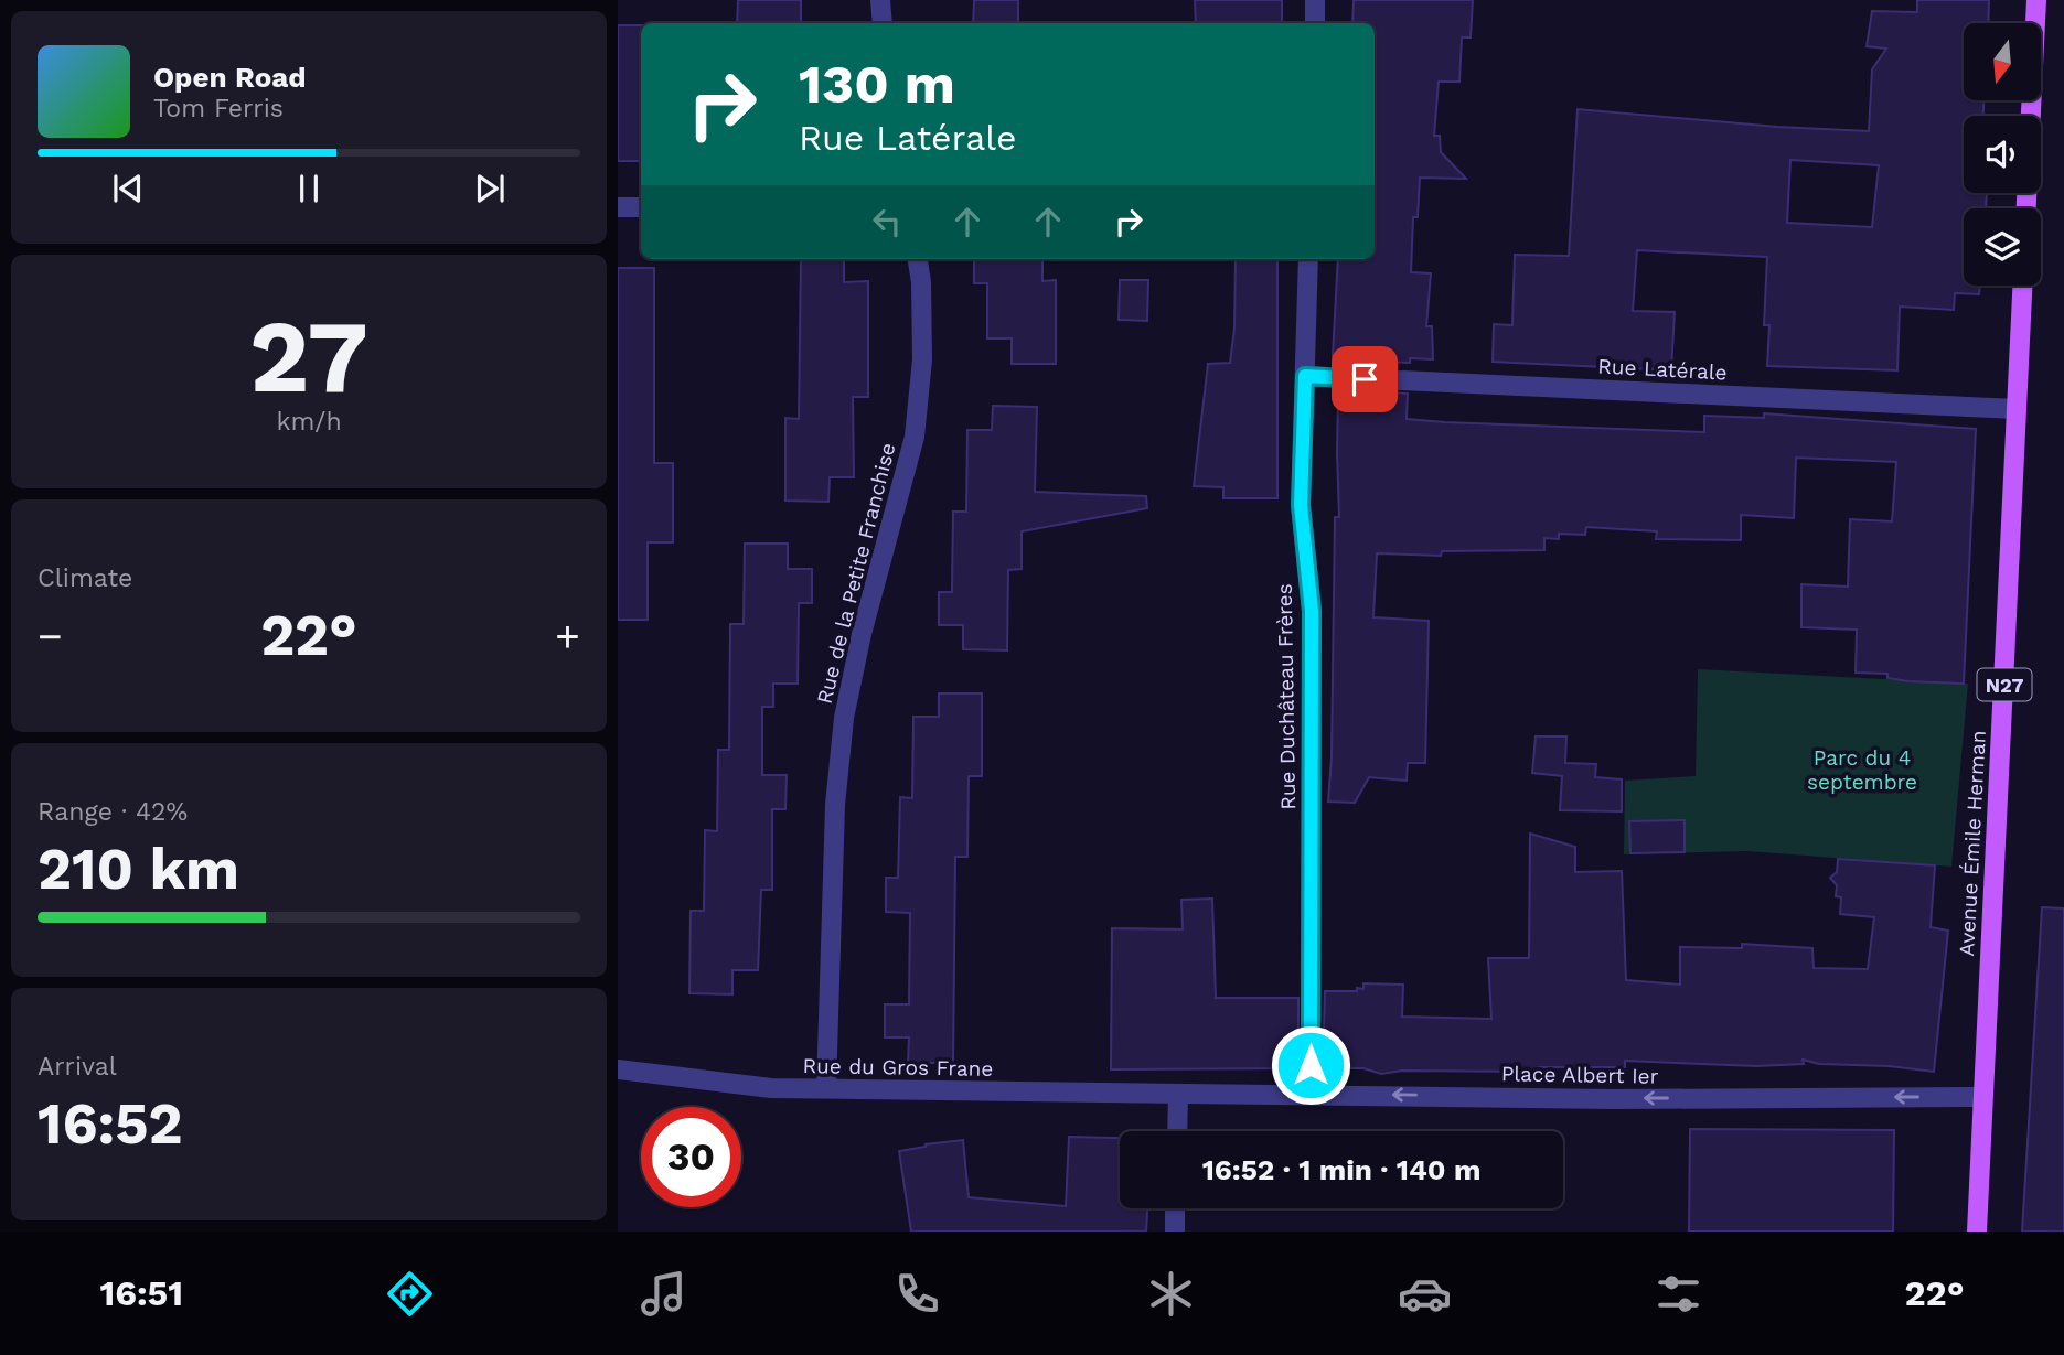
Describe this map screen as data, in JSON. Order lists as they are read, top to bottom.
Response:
{
  "streets": {
    "main road": ["N27", "Avenue Émile Herman"],
    "street": [
      "Rue Latérale",
      "Rue de la Petite Franchise",
      "Rue Duchâteau Frères",
      "Rue du Gros Frane",
      "Place Albert Ier"
    ]
  },
  "crossings": [
    ["Rue Latérale", "Rue Duchâteau Frères"],
    ["Rue Latérale", "Avenue Émile Herman"],
    ["Rue de la Petite Franchise", "Rue du Gros Frane"],
    ["Rue Duchâteau Frères", "Place Albert Ier"],
    ["Avenue Émile Herman", "Place Albert Ier"],
    ["Rue du Gros Frane", "Place Albert Ier"]
  ],
  "one_way": ["Place Albert Ier"],
  "parks": ["Parc du 4 septembre"],
  "north": "bottom",
  "page": {
    "turn": ["130 m", "Rue Latérale"],
    "song": ["Open Road", "Tom Ferris"],
    "tile": [
      ["27", "km/h"],
      "Climate",
      ["Range · 42%", "210 km"],
      ["Arrival", "16:52"]
    ],
    "heat": ["−", "22°", "+"],
    "limit": "30",
    "trip": "16:52 · 1 min · 140 m",
    "tabs": ["16:51", "22°"]
  }
}
